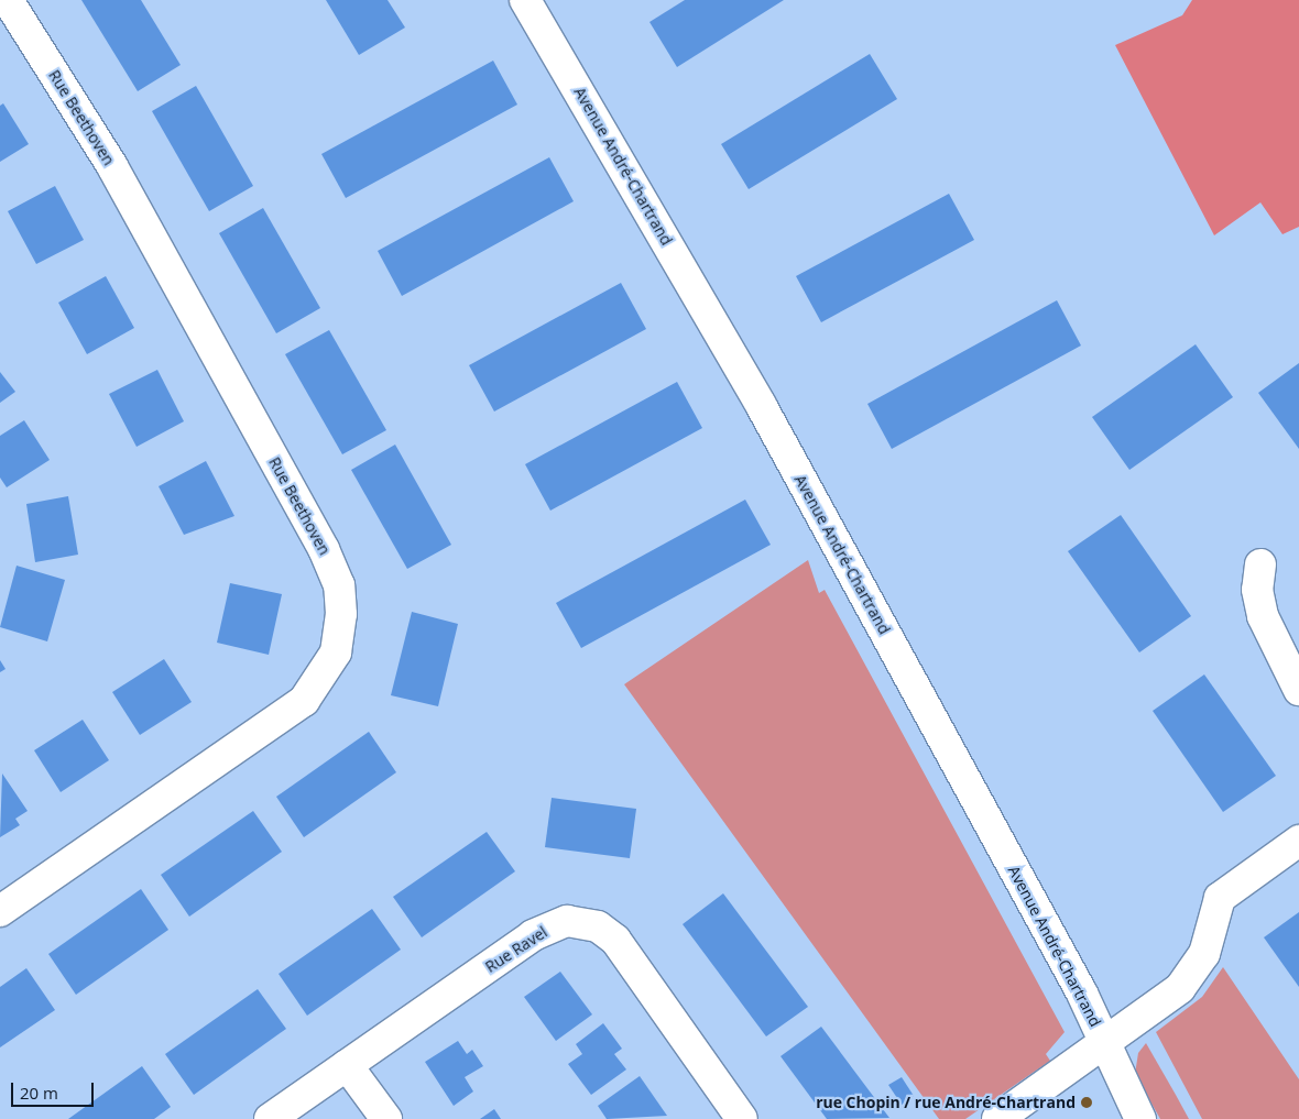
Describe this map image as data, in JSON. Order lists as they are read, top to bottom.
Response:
{
  "streets": {
    "street": ["Rue Beethoven", "Avenue André-Chartrand", "Rue Ravel"]
  },
  "places": ["rue Chopin / rue André-Chartrand"],
  "scale_bar": "20 m"
}
